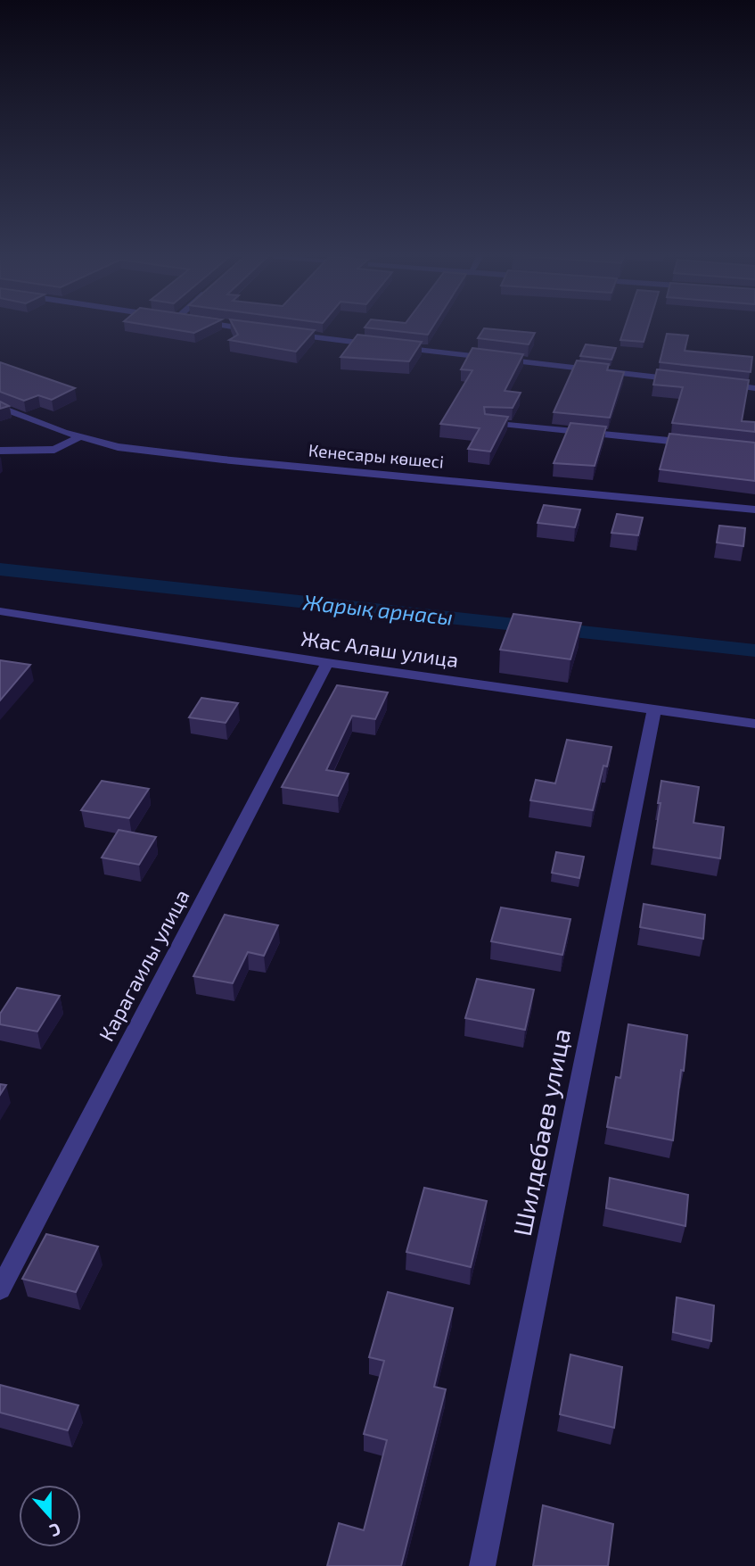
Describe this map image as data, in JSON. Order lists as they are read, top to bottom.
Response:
{
  "streets": {
    "street": [
      "Кенесары көшесі",
      "Жас Алаш улица",
      "Карагаилы улица",
      "Шилдебаев улица"
    ]
  },
  "crossings": [
    ["Жас Алаш улица", "Карагаилы улица"],
    ["Жас Алаш улица", "Шилдебаев улица"]
  ],
  "water": ["Жарық арнасы"],
  "north": "bottom"
}
